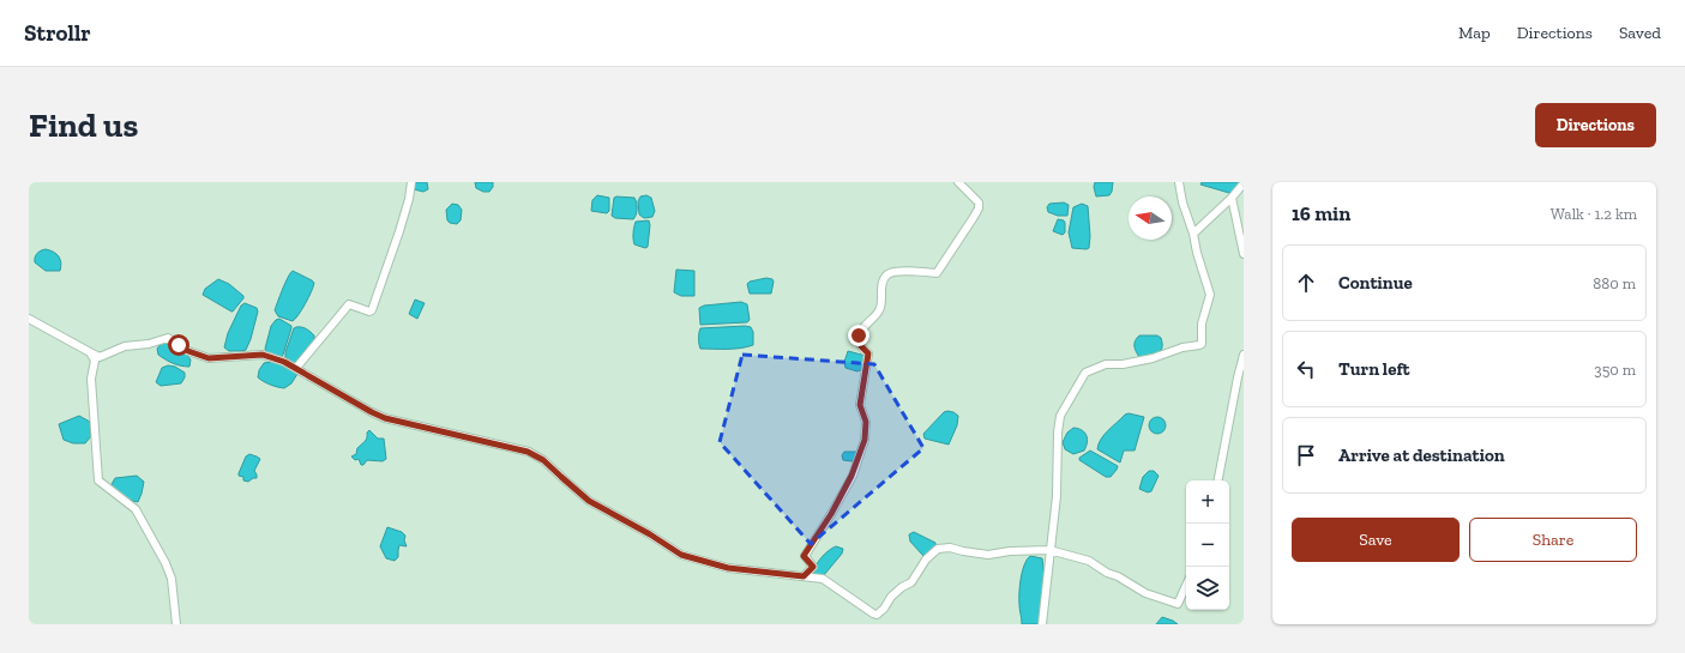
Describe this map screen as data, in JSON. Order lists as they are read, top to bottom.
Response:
{
  "north": "left",
  "page": {
    "header": "Strollr",
    "nav": ["Map", "Directions", "Saved"],
    "buttons": [
      "Directions",
      ["Save", "Share"]
    ],
    "title": "Find us",
    "heading": ["16 min", "Walk · 1.2 km"],
    "list": [
      ["Continue", "880 m"],
      ["Turn left", "350 m"],
      "Arrive at destination"
    ],
    "map_buttons": ["+", "−"]
  }
}
